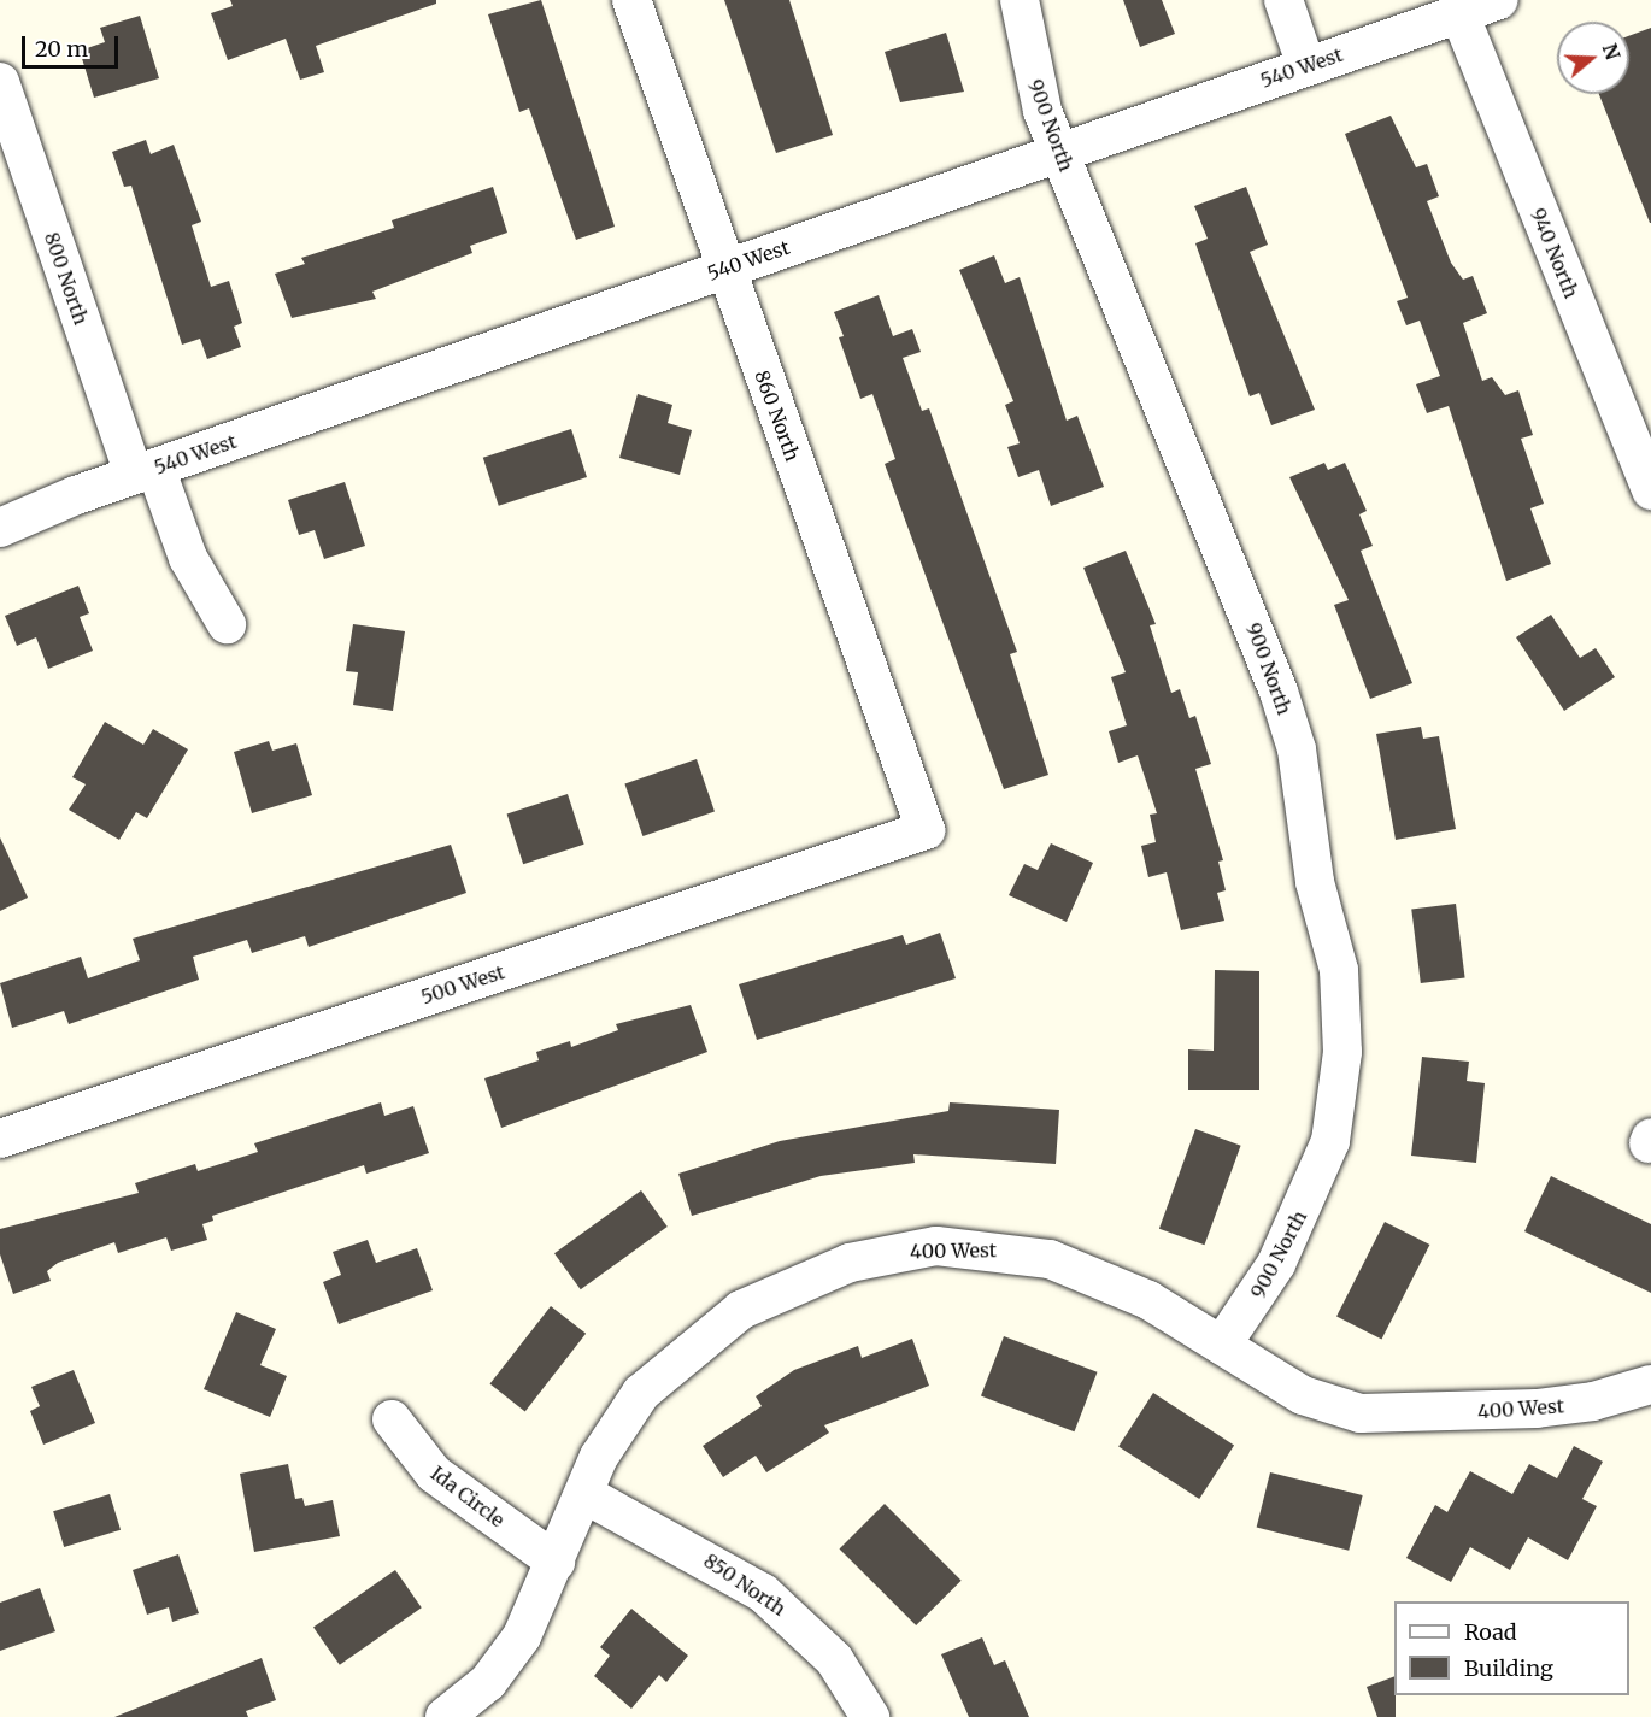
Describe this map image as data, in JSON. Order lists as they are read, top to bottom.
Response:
{
  "streets": {
    "street": [
      "540 West",
      "900 North",
      "940 North",
      "800 North",
      "860 North",
      "500 West",
      "400 West",
      "Ida Circle",
      "850 North"
    ]
  },
  "crossings": [
    ["540 West", "900 North"],
    ["540 West", "940 North"],
    ["540 West", "800 North"],
    ["540 West", "860 North"],
    ["900 North", "400 West"],
    ["860 North", "500 West"],
    ["400 West", "Ida Circle"],
    ["400 West", "850 North"]
  ],
  "legend": ["Road", "Building"],
  "scale_bar": "20 m",
  "north": "right"
}
